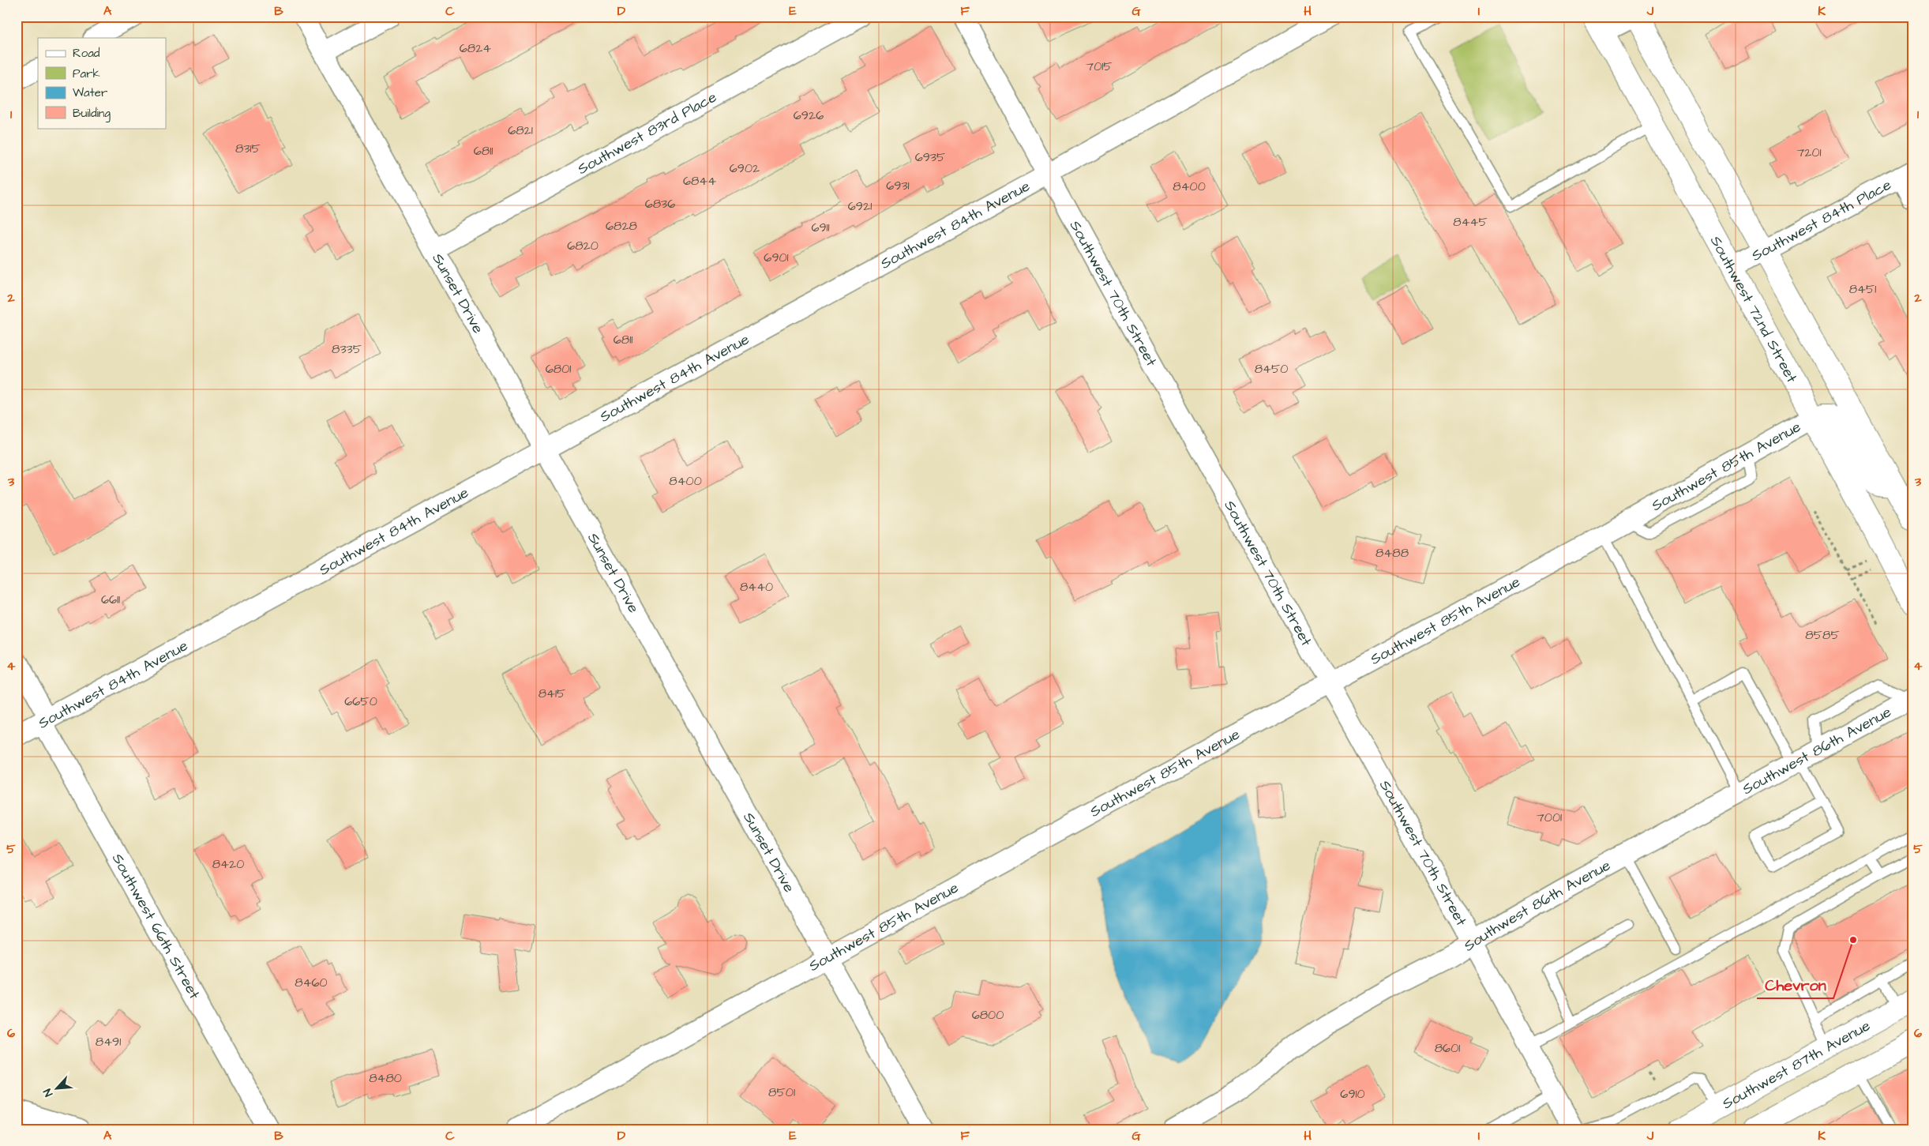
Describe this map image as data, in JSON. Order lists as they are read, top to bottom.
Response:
{
  "streets": {
    "main road": ["Southwest 72nd Street", "Southwest 87th Avenue"],
    "street": [
      "Southwest 83rd Place",
      "Southwest 84th Place",
      "Southwest 84th Avenue",
      "Sunset Drive",
      "Southwest 70th Street",
      "Southwest 85th Avenue",
      "Southwest 86th Avenue",
      "Southwest 66th Street"
    ]
  },
  "crossings": [
    ["Southwest 83rd Place", "Sunset Drive"],
    ["Southwest 84th Place", "Southwest 72nd Street"],
    ["Southwest 84th Avenue", "Sunset Drive"],
    ["Southwest 84th Avenue", "Southwest 70th Street"],
    ["Southwest 84th Avenue", "Southwest 66th Street"],
    ["Sunset Drive", "Southwest 85th Avenue"],
    ["Southwest 70th Street", "Southwest 85th Avenue"],
    ["Southwest 70th Street", "Southwest 86th Avenue"],
    ["Southwest 72nd Street", "Southwest 85th Avenue"]
  ],
  "places": ["Chevron"],
  "house_numbers": [
    "6824",
    "7015",
    "6926",
    "6821",
    "8315",
    "6811",
    "7201",
    "6935",
    "6902",
    "6844",
    "6931",
    "8400",
    "6836",
    "6921",
    "8445",
    "6828",
    "6911",
    "6820",
    "6901",
    "8451",
    "6811",
    "8335",
    "6801",
    "8450",
    "8400",
    "8488",
    "8440",
    "6611",
    "8585",
    "8415",
    "6650",
    "7001",
    "8420",
    "8460",
    "6800",
    "8491",
    "8601",
    "8480",
    "8501",
    "6910"
  ],
  "legend": [
    "Road",
    "Park",
    "Water",
    "Building"
  ],
  "north": "bottom left",
  "grid": {
    "columns": [
      "A",
      "B",
      "C",
      "D",
      "E",
      "F",
      "G",
      "H",
      "I",
      "J",
      "K"
    ],
    "rows": [
      "1",
      "2",
      "3",
      "4",
      "5",
      "6"
    ]
  }
}
